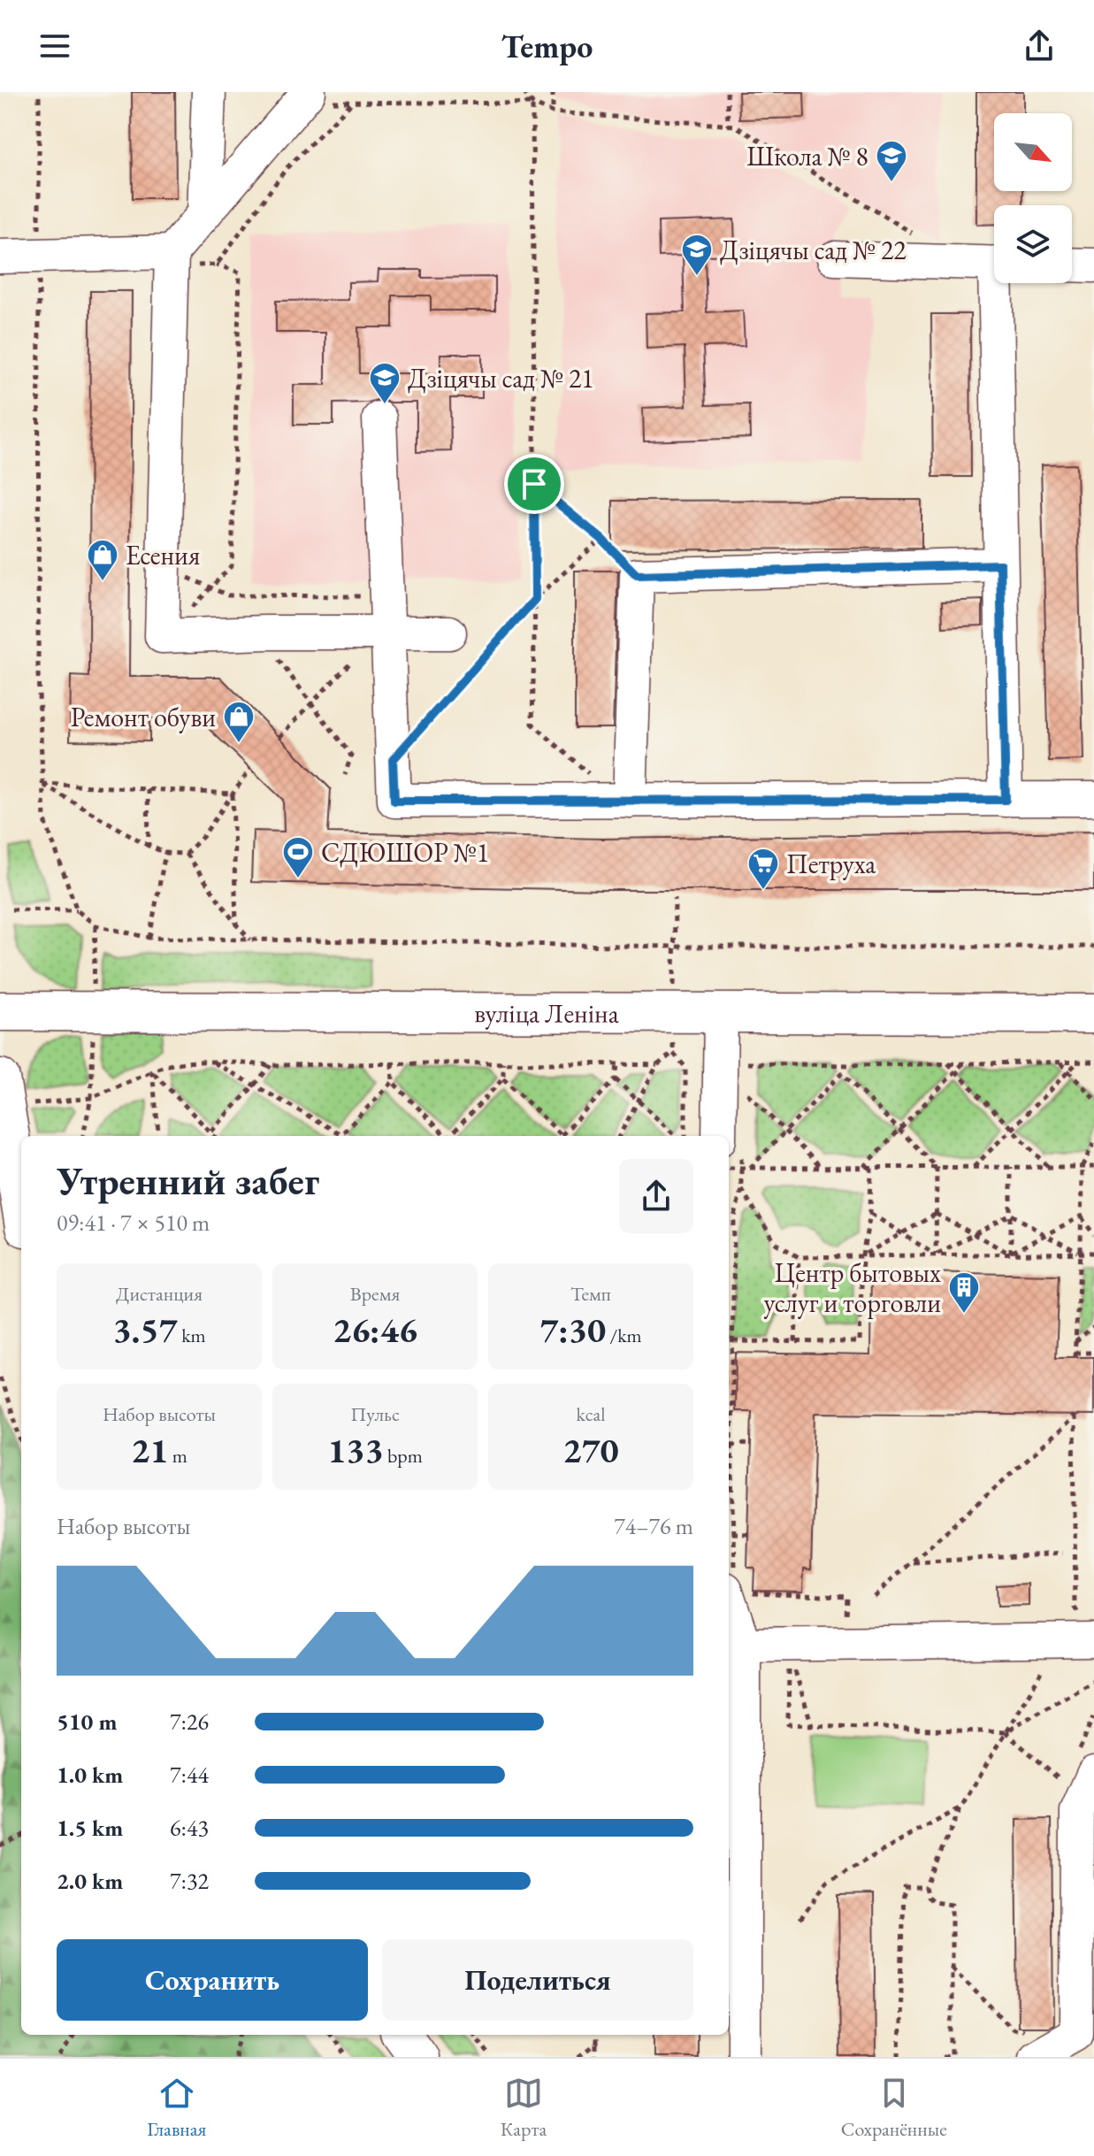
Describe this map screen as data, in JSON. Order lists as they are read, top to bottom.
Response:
{
  "streets": {
    "main road": ["вуліца Леніна"]
  },
  "places": {
    "school or university": ["Школа № 8", "Дзіцячы сад № 22", "Дзіцячы сад № 21"],
    "shop": ["Есения", "Ремонт обуви"],
    "sports": ["СДЮШОР №1"],
    "supermarket": ["Петруха"],
    "building": ["Центр бытовых услуг и торговли"]
  },
  "north": "bottom right",
  "page": {
    "header": "Tempo",
    "heading": ["Утренний забег", "09:41 · 7 × 510 m"],
    "stats": [
      ["Дистанция", "3.57 km"],
      ["Время", "26:46"],
      ["Темп", "7:30 /km"],
      ["Набор высоты", "21 m"],
      ["Пульс", "133 bpm"],
      ["kcal", "270"]
    ],
    "chart": ["Набор высоты", "74–76 m"],
    "list": [
      {
        "name": "510 m",
        "note": "7:26"
      },
      {
        "name": "1.0 km",
        "note": "7:44"
      },
      {
        "name": "1.5 km",
        "note": "6:43"
      },
      {
        "name": "2.0 km",
        "note": "7:32"
      }
    ],
    "buttons": ["Сохранить", "Поделиться"],
    "tabs": ["Главная", "Карта", "Сохранённые"]
  }
}
